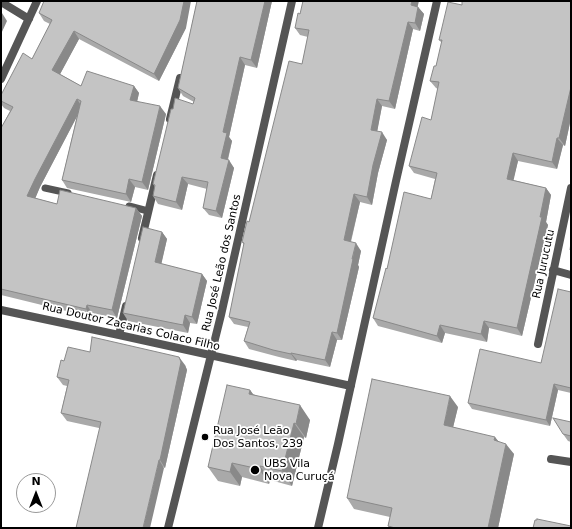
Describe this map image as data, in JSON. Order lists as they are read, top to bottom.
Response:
{
  "streets": {
    "street": ["Rua José Leão dos Santos", "Rua Jurucutu", "Rua Doutor Zacarias Colaco Filho"]
  },
  "crossings": [
    ["Rua José Leão dos Santos", "Rua Doutor Zacarias Colaco Filho"]
  ],
  "places": ["Rua José Leão Dos Santos, 239", "UBS Vila Nova Curuçá"],
  "north": "top"
}
